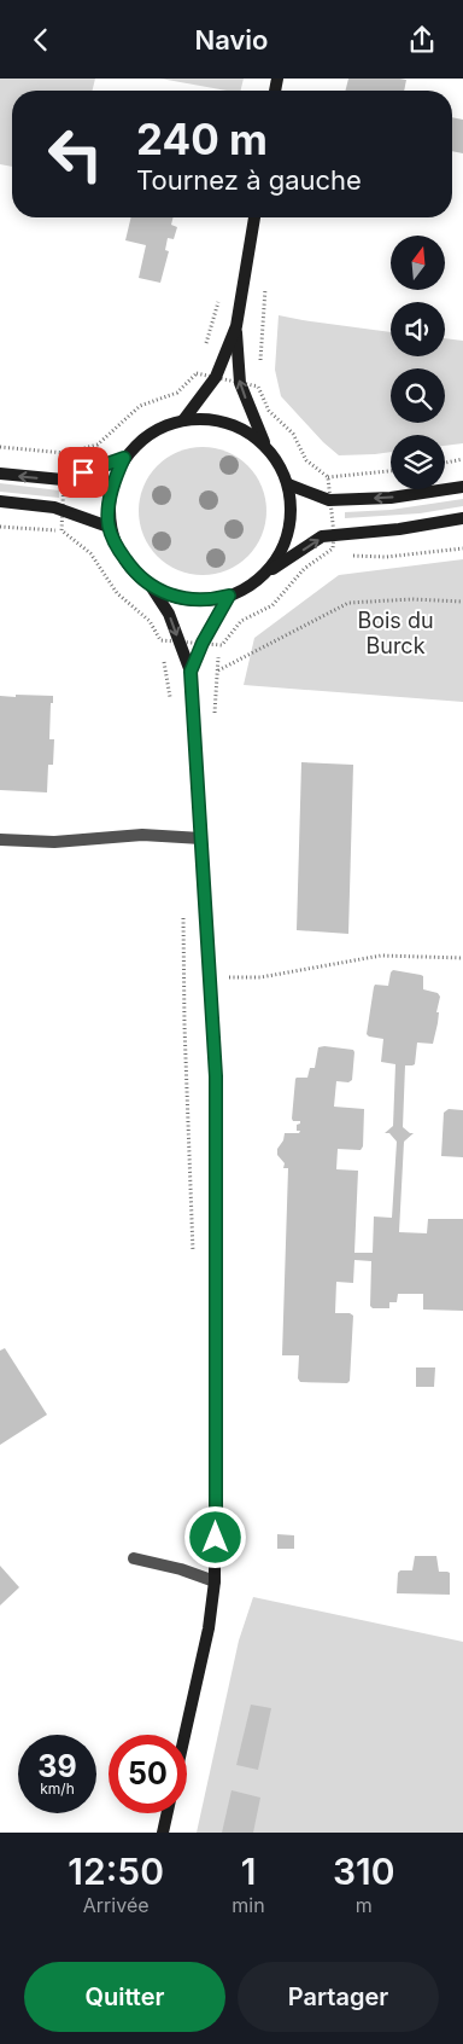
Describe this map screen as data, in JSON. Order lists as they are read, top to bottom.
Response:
{
  "parks": ["Bois du Burck"],
  "north": "top",
  "page": {
    "header": "Navio",
    "turn": ["240 m", "Tournez à gauche"],
    "speed": "39 km/h",
    "limit": "50",
    "eta": [
      "12:50",
      "Arrivée",
      "1",
      "min",
      "310",
      "m"
    ],
    "buttons": ["Quitter", "Partager"]
  }
}
